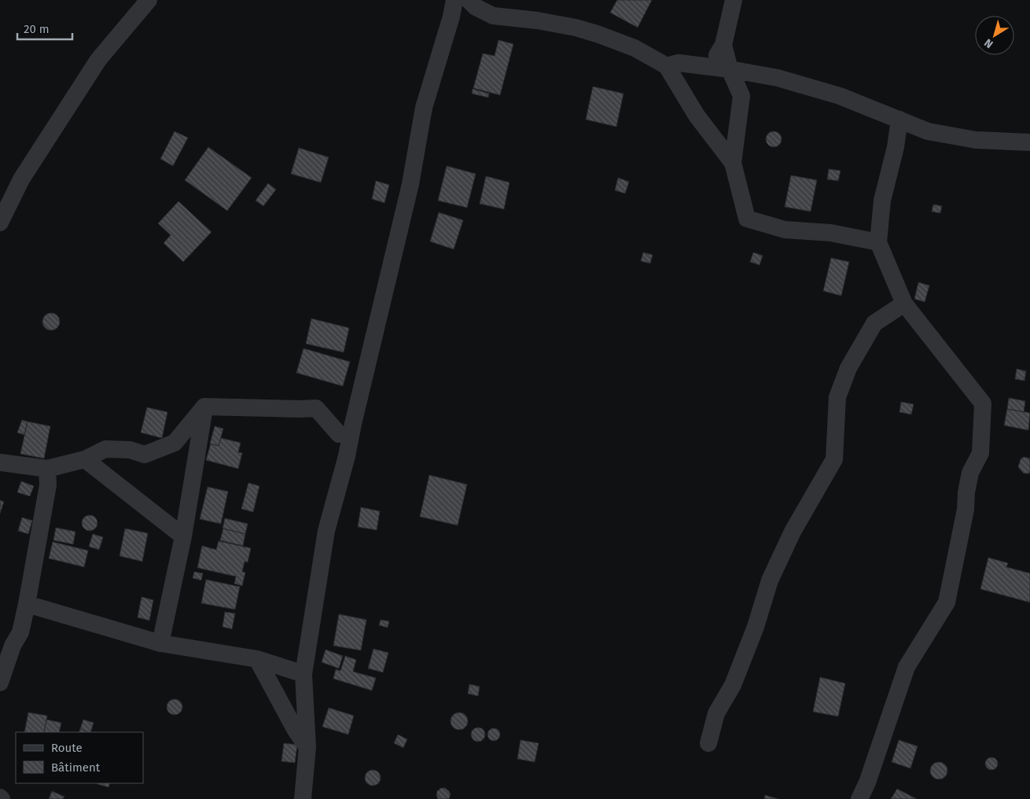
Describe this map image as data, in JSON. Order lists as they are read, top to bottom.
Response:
{
  "legend": ["Route", "Bâtiment"],
  "scale_bar": "20 m",
  "north": "bottom left"
}
